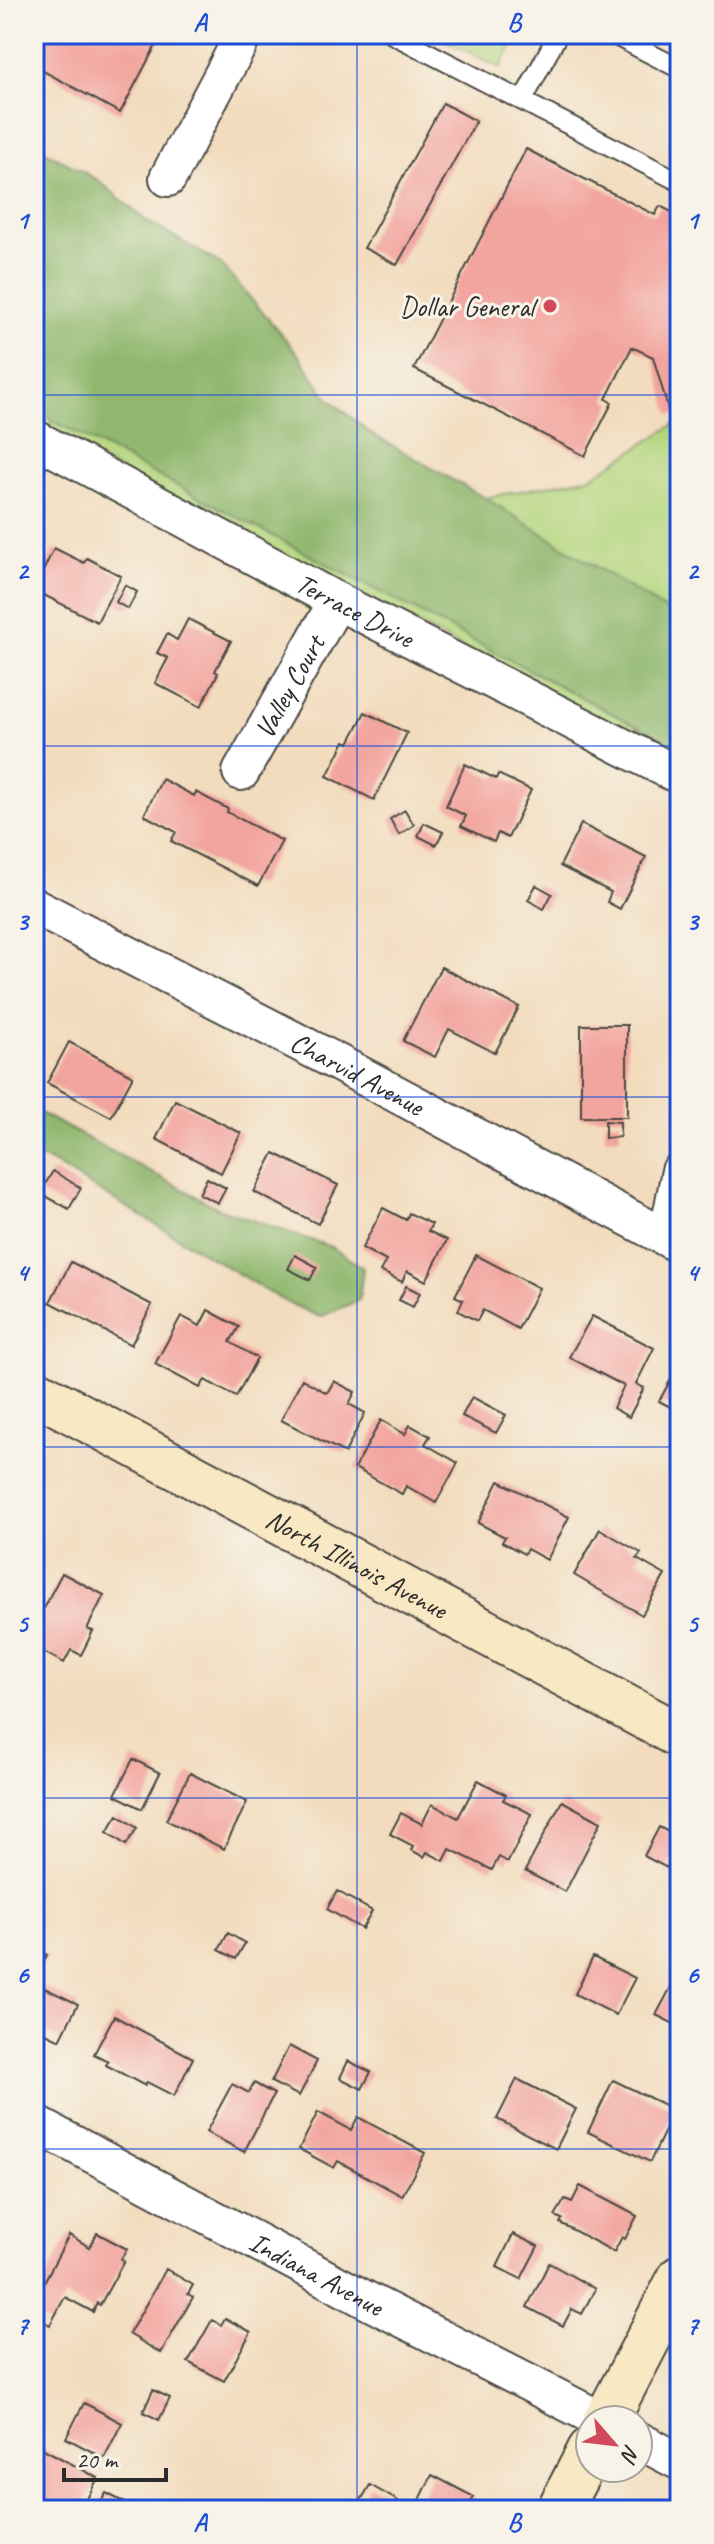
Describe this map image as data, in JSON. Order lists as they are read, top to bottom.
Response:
{
  "streets": {
    "street": [
      "Terrace Drive",
      "Valley Court",
      "Charvid Avenue",
      "North Illinois Avenue",
      "Indiana Avenue"
    ]
  },
  "crossings": [
    ["Terrace Drive", "Valley Court"]
  ],
  "places": ["Dollar General"],
  "scale_bar": "20 m",
  "north": "bottom right",
  "grid": {
    "columns": ["A", "B"],
    "rows": [
      "1",
      "2",
      "3",
      "4",
      "5",
      "6",
      "7"
    ]
  }
}
